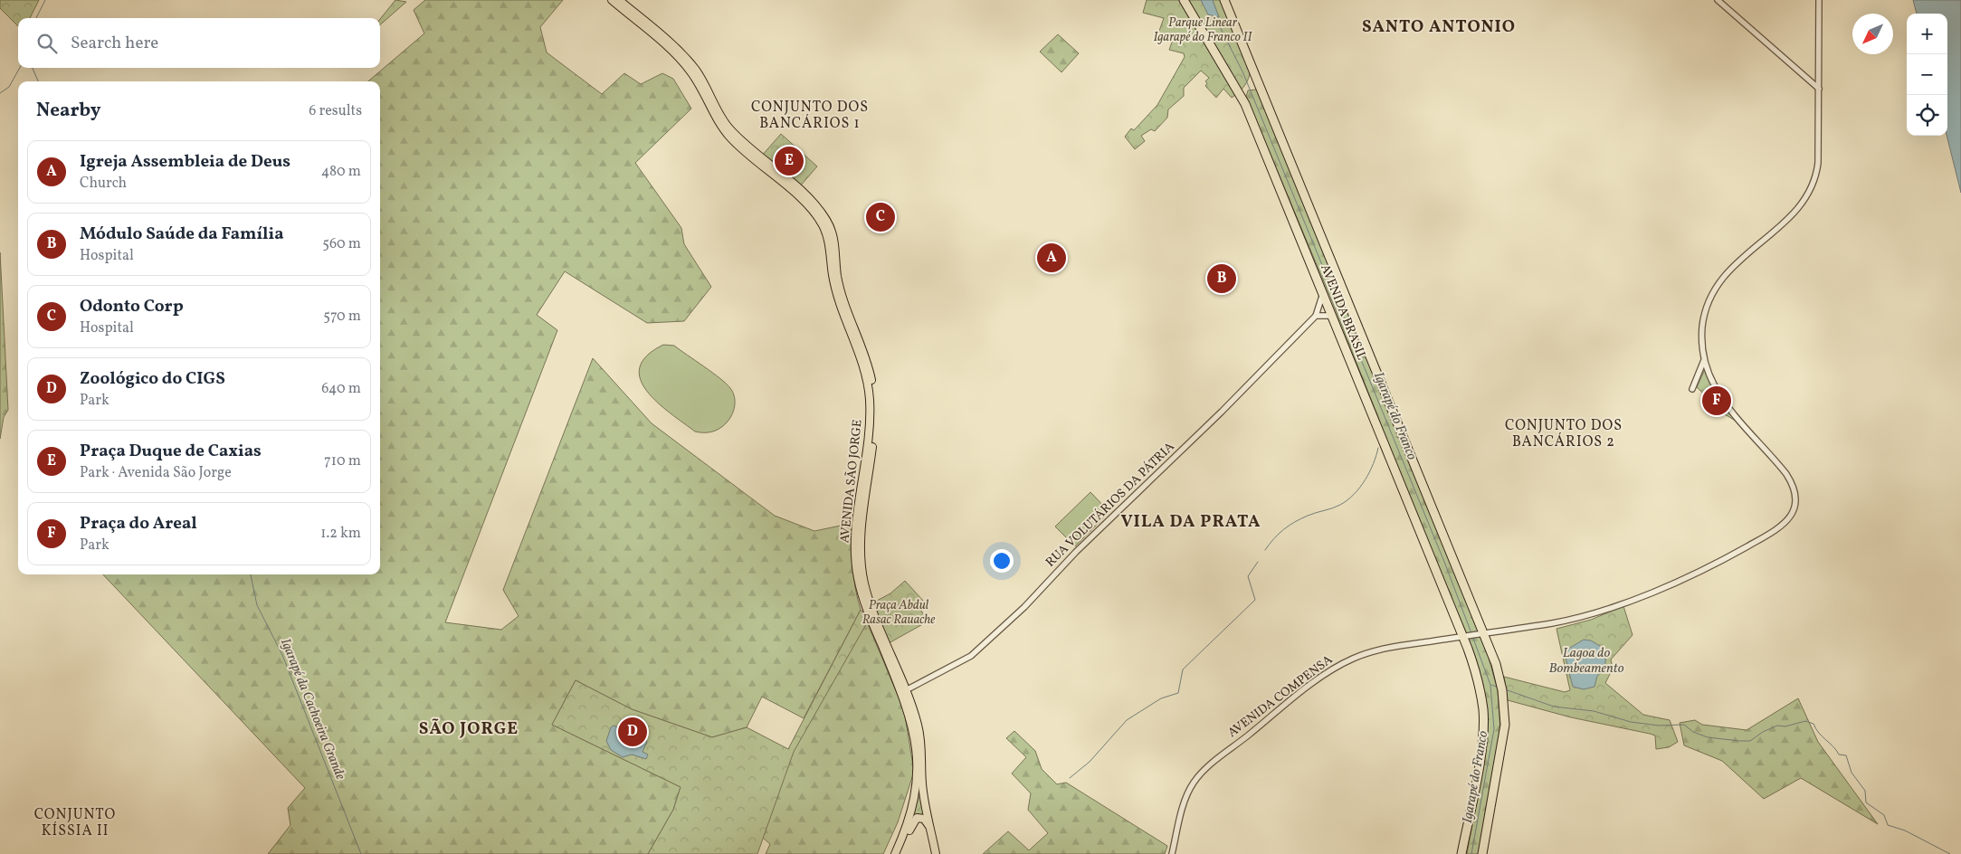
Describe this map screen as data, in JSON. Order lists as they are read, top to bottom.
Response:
{
  "streets": {
    "highway": ["AVENIDA BRASIL"],
    "main road": ["AVENIDA SÃO JORGE"],
    "street": ["RUA VOLUTÁRIOS DA PÁTRIA", "AVENIDA COMPENSA"]
  },
  "crossings": [
    ["AVENIDA BRASIL", "RUA VOLUTÁRIOS DA PÁTRIA"],
    ["AVENIDA BRASIL", "AVENIDA COMPENSA"],
    ["AVENIDA SÃO JORGE", "RUA VOLUTÁRIOS DA PÁTRIA"]
  ],
  "districts": [
    "SANTO ANTONIO",
    "CONJUNTO DOS BANCÁRIOS 1",
    "CONJUNTO DOS BANCÁRIOS 2",
    "VILA DA PRATA",
    "SÃO JORGE",
    "CONJUNTO KÍSSIA II"
  ],
  "water": ["Igarapé do Franco", "Lagoa do Bombeamento", "Igarapé da Cachoeira Grande"],
  "parks": ["Parque Linear Igarapé do Franco II", "Praça Abdul Rasac Rauache"],
  "north": "bottom left",
  "page": {
    "map_buttons": ["+", "−"],
    "search": "Search here",
    "heading": ["Nearby", "6 results"],
    "list": [
      {
        "mark": "A",
        "name": "Igreja Assembleia de Deus",
        "note": "Church",
        "value": "480 m"
      },
      {
        "mark": "B",
        "name": "Módulo Saúde da Família",
        "note": "Hospital",
        "value": "560 m"
      },
      {
        "mark": "C",
        "name": "Odonto Corp",
        "note": "Hospital",
        "value": "570 m"
      },
      {
        "mark": "D",
        "name": "Zoológico do CIGS",
        "note": "Park",
        "value": "640 m"
      },
      {
        "mark": "E",
        "name": "Praça Duque de Caxias",
        "note": "Park · Avenida São Jorge",
        "value": "710 m"
      },
      {
        "mark": "F",
        "name": "Praça do Areal",
        "note": "Park",
        "value": "1.2 km"
      }
    ],
    "pins": [
      "E",
      "C",
      "A",
      "B",
      "F",
      "D"
    ]
  }
}
